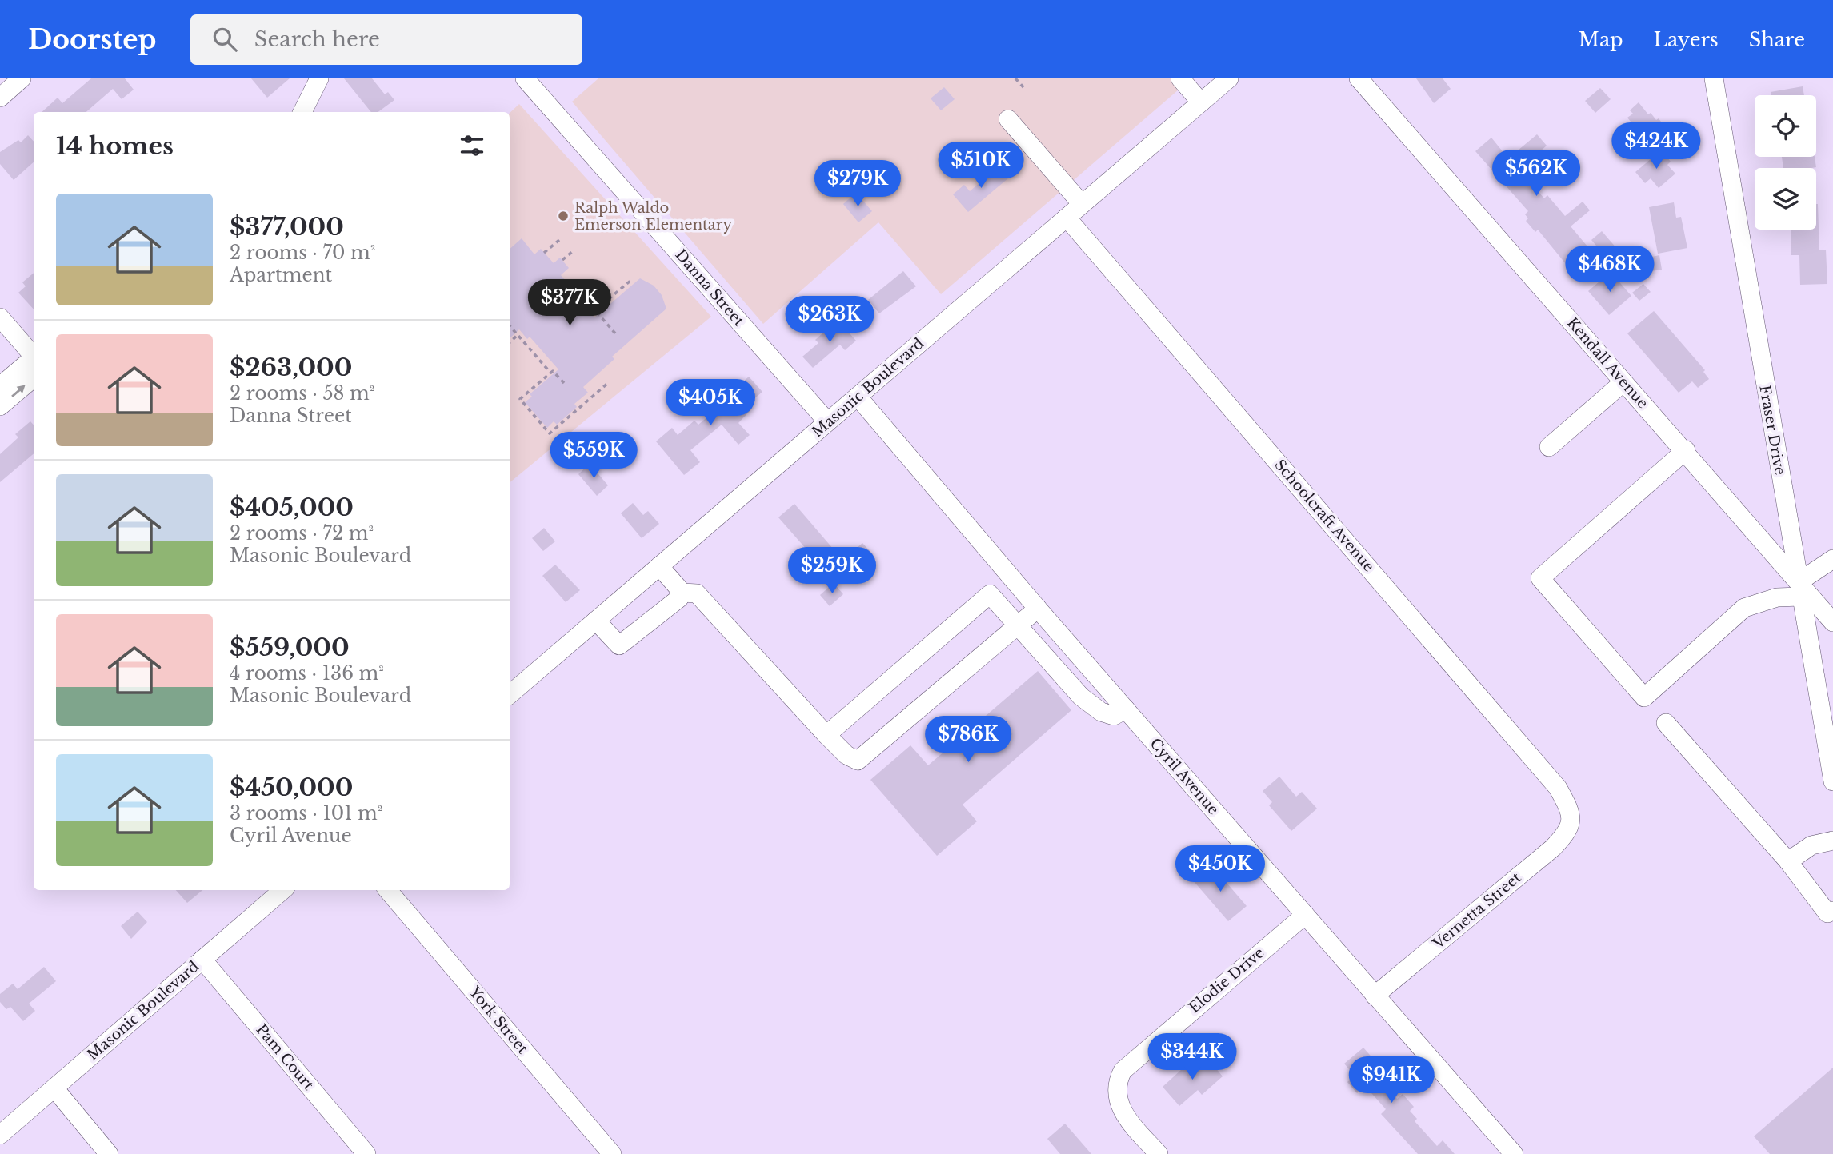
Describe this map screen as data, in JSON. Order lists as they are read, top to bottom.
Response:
{
  "streets": {
    "street": [
      "Danna Street",
      "Kendall Avenue",
      "Masonic Boulevard",
      "Fraser Drive",
      "Schoolcraft Avenue",
      "Cyril Avenue",
      "Vernetta Street",
      "Elodie Drive",
      "York Street",
      "Pam Court"
    ]
  },
  "crossings": [
    ["Danna Street", "Masonic Boulevard"],
    ["Kendall Avenue", "Fraser Drive"],
    ["Masonic Boulevard", "Schoolcraft Avenue"],
    ["Masonic Boulevard", "Cyril Avenue"],
    ["Masonic Boulevard", "Pam Court"],
    ["Schoolcraft Avenue", "Vernetta Street"],
    ["Cyril Avenue", "Vernetta Street"],
    ["Cyril Avenue", "Elodie Drive"]
  ],
  "places": ["Ralph Waldo Emerson Elementary"],
  "page": {
    "header": "Doorstep",
    "search": "Search here",
    "nav": ["Map", "Layers", "Share"],
    "heading": "14 homes",
    "price": [
      "$424K",
      "$510K",
      "$562K",
      "$279K",
      "$468K",
      "$377K",
      "$263K",
      "$405K",
      "$559K",
      "$259K",
      "$786K",
      "$450K",
      "$344K",
      "$941K"
    ],
    "list": [
      {
        "name": "$377,000",
        "note": "2 rooms · 70 m² · Apartment"
      },
      {
        "name": "$263,000",
        "note": "2 rooms · 58 m² · Danna Street"
      },
      {
        "name": "$405,000",
        "note": "2 rooms · 72 m² · Masonic Boulevard"
      },
      {
        "name": "$559,000",
        "note": "4 rooms · 136 m² · Masonic Boulevard"
      },
      {
        "name": "$450,000",
        "note": "3 rooms · 101 m² · Cyril Avenue"
      }
    ]
  }
}
